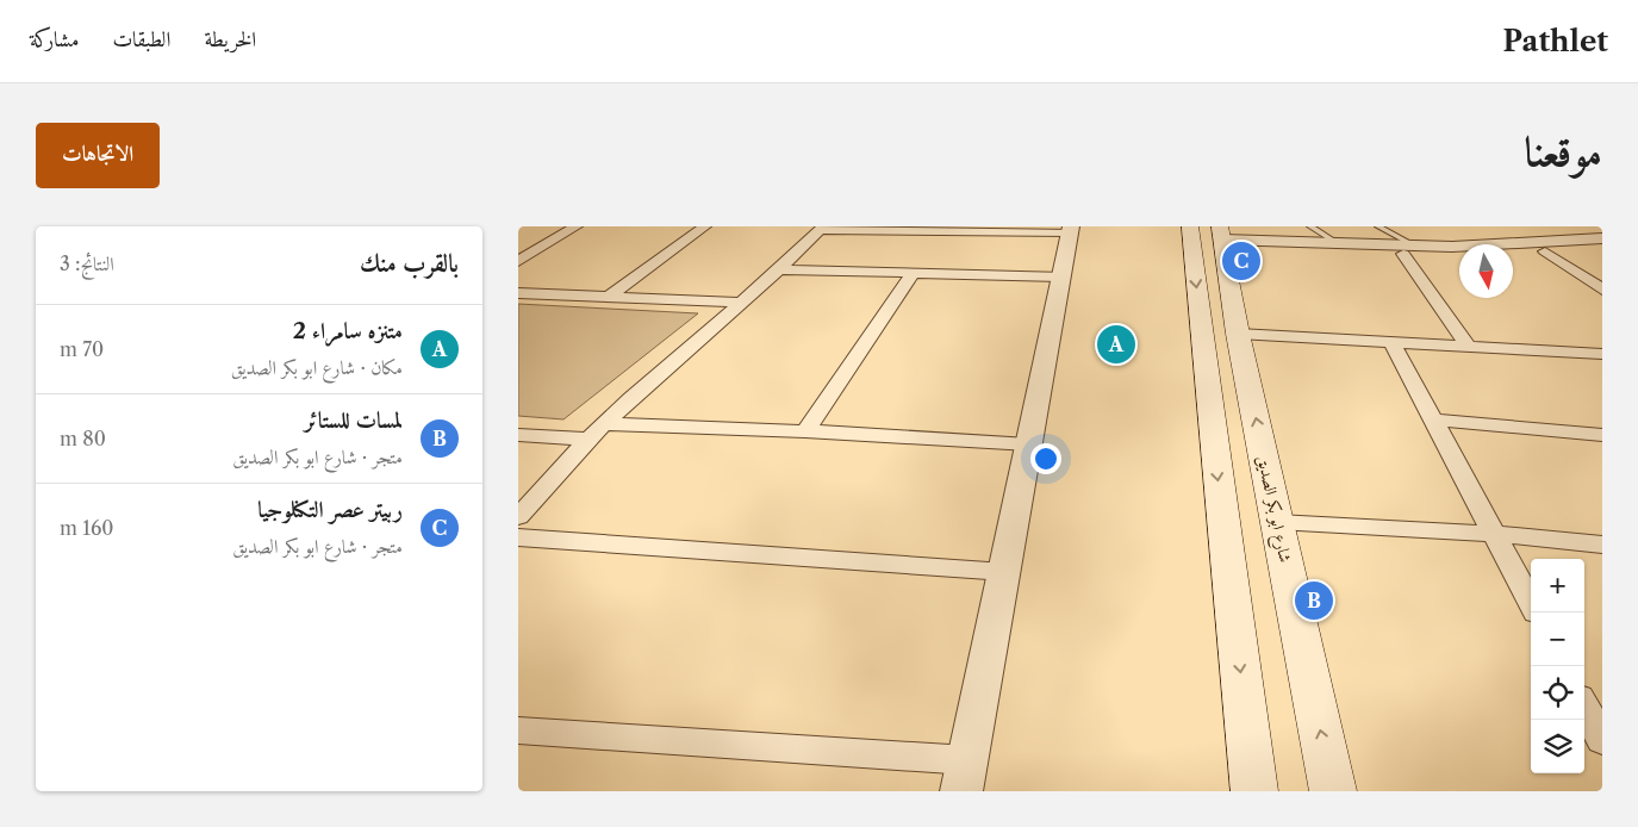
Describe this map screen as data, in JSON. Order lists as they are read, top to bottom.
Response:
{
  "streets": {
    "main road": ["شارع ابو بكر الصديق"]
  },
  "north": "bottom",
  "page": {
    "header": "Pathlet",
    "nav": ["الخريطة", "الطبقات", "مشاركة"],
    "title": "موقعنا",
    "buttons": "الاتجاهات",
    "heading": ["بالقرب منك", "النتائج: 3"],
    "pins": ["C", "A", "B"],
    "list": [
      {
        "mark": "A",
        "name": "متنزه سامراء 2",
        "note": "مكان · شارع ابو بكر الصديق",
        "value": "70 m"
      },
      {
        "mark": "B",
        "name": "لمسات للستائر",
        "note": "متجر · شارع ابو بكر الصديق",
        "value": "80 m"
      },
      {
        "mark": "C",
        "name": "ربيتر عصر التكنلوجيا",
        "note": "متجر · شارع ابو بكر الصديق",
        "value": "160 m"
      }
    ],
    "map_buttons": ["+", "−"]
  }
}
